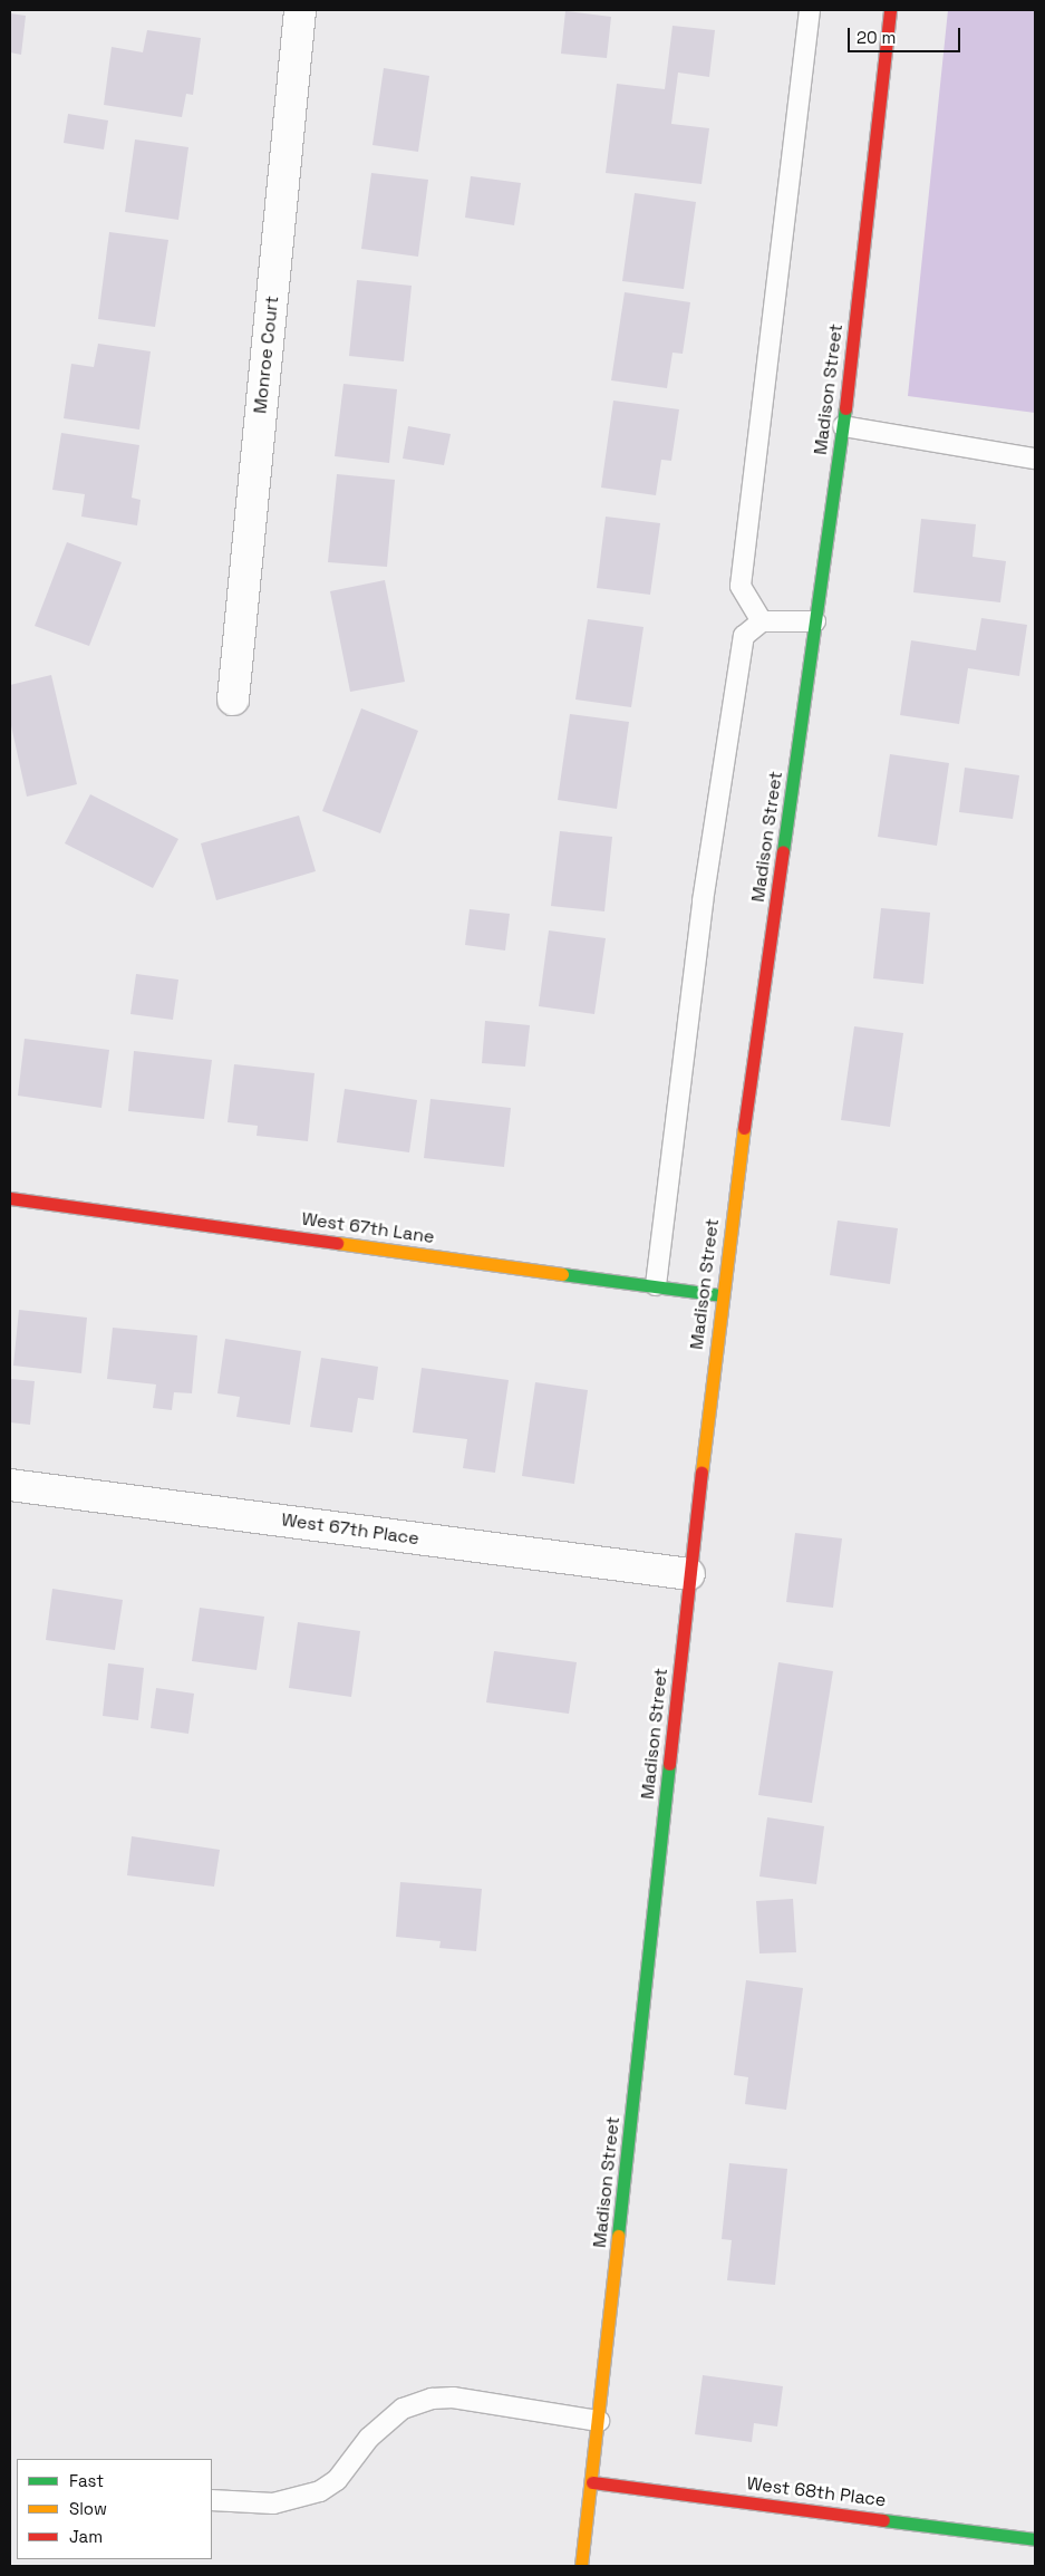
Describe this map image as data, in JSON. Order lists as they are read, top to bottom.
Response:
{
  "streets": {
    "street": [
      "Monroe Court",
      "Madison Street",
      "West 67th Lane",
      "West 67th Place",
      "West 68th Place"
    ]
  },
  "crossings": [
    ["Madison Street", "West 67th Lane"],
    ["Madison Street", "West 67th Place"],
    ["Madison Street", "West 68th Place"]
  ],
  "legend": ["Fast", "Slow", "Jam"],
  "scale_bar": "20 m"
}
